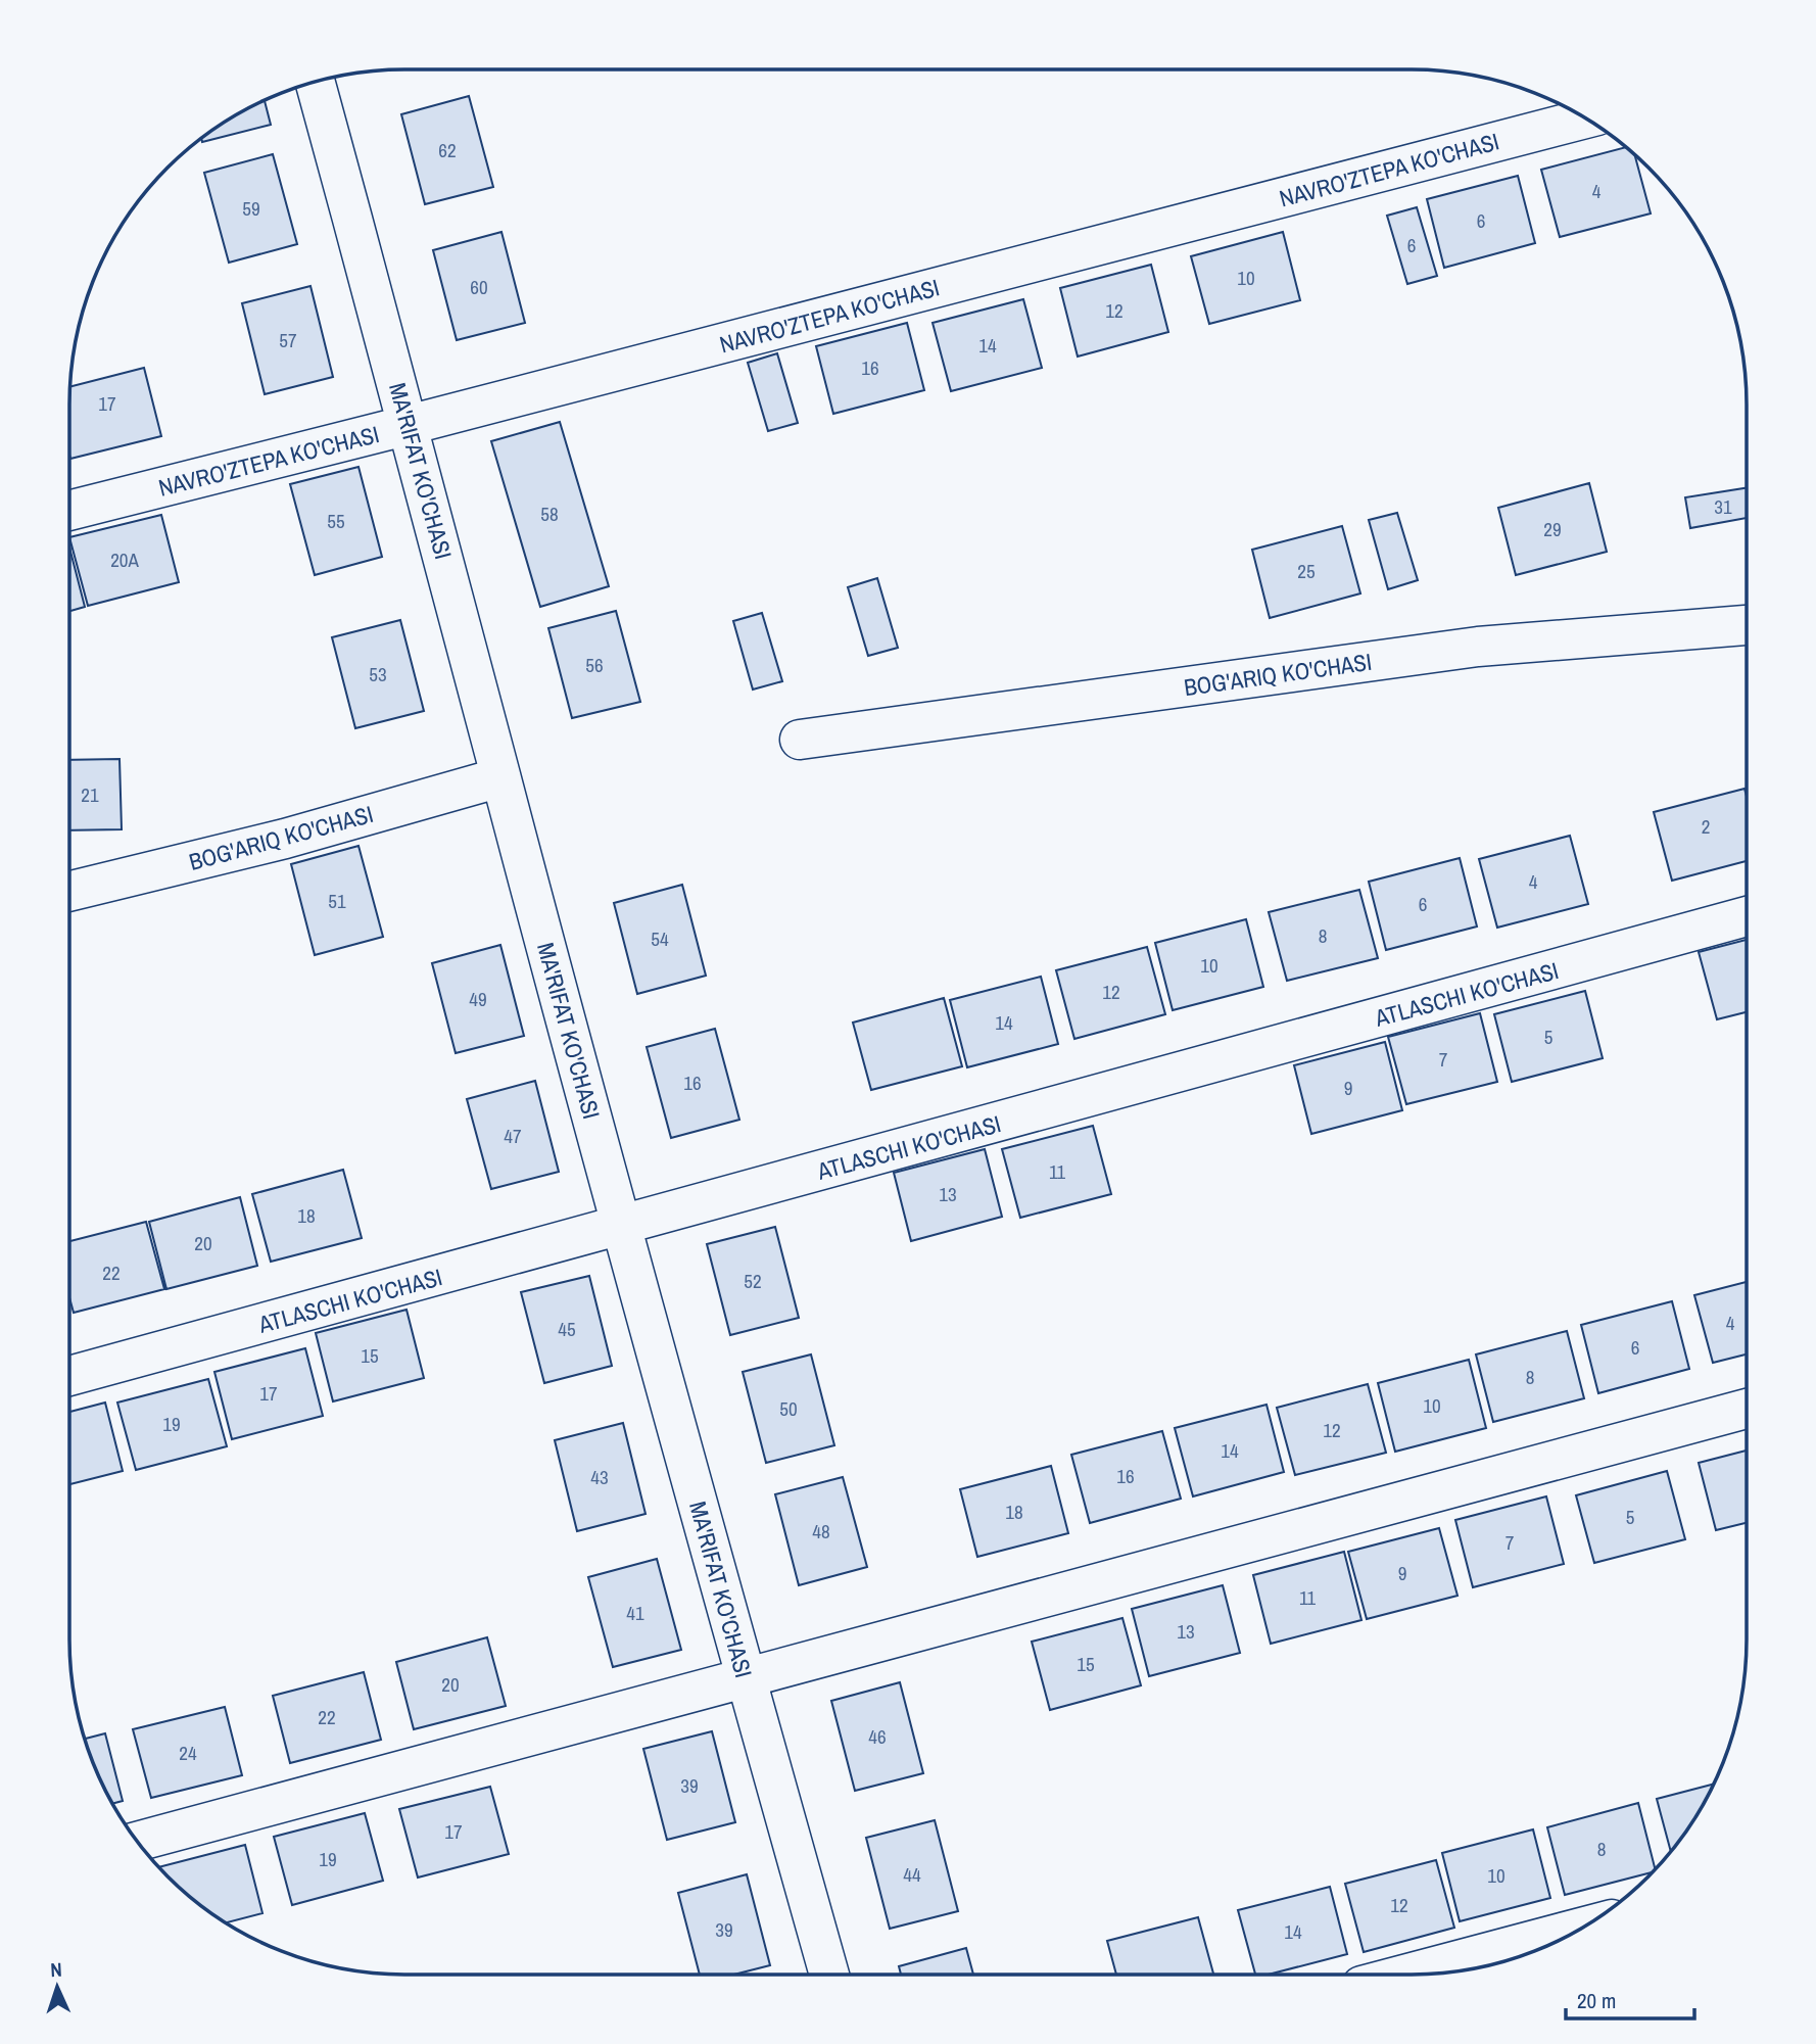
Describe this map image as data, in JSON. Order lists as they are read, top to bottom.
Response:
{
  "streets": {
    "street": [
      "NAVRO'ZTEPA KO'CHASI",
      "MA'RIFAT KO'CHASI",
      "BOG'ARIQ KO'CHASI",
      "ATLASCHI KO'CHASI"
    ]
  },
  "crossings": [
    ["NAVRO'ZTEPA KO'CHASI", "MA'RIFAT KO'CHASI"],
    ["MA'RIFAT KO'CHASI", "BOG'ARIQ KO'CHASI"],
    ["MA'RIFAT KO'CHASI", "ATLASCHI KO'CHASI"]
  ],
  "house_numbers": [
    "62",
    "4",
    "59",
    "6",
    "6",
    "10",
    "60",
    "12",
    "57",
    "14",
    "16",
    "17",
    "31",
    "58",
    "55",
    "29",
    "20A",
    "25",
    "56",
    "53",
    "21",
    "2",
    "4",
    "51",
    "6",
    "8",
    "54",
    "10",
    "12",
    "49",
    "14",
    "5",
    "7",
    "16",
    "9",
    "47",
    "11",
    "13",
    "18",
    "20",
    "22",
    "52",
    "4",
    "45",
    "6",
    "15",
    "8",
    "17",
    "10",
    "50",
    "19",
    "12",
    "14",
    "16",
    "43",
    "18",
    "5",
    "48",
    "7",
    "9",
    "11",
    "41",
    "13",
    "15",
    "20",
    "22",
    "46",
    "24",
    "39",
    "17",
    "8",
    "19",
    "44",
    "10",
    "12",
    "39",
    "14"
  ],
  "scale_bar": "20 m",
  "north": "top"
}
